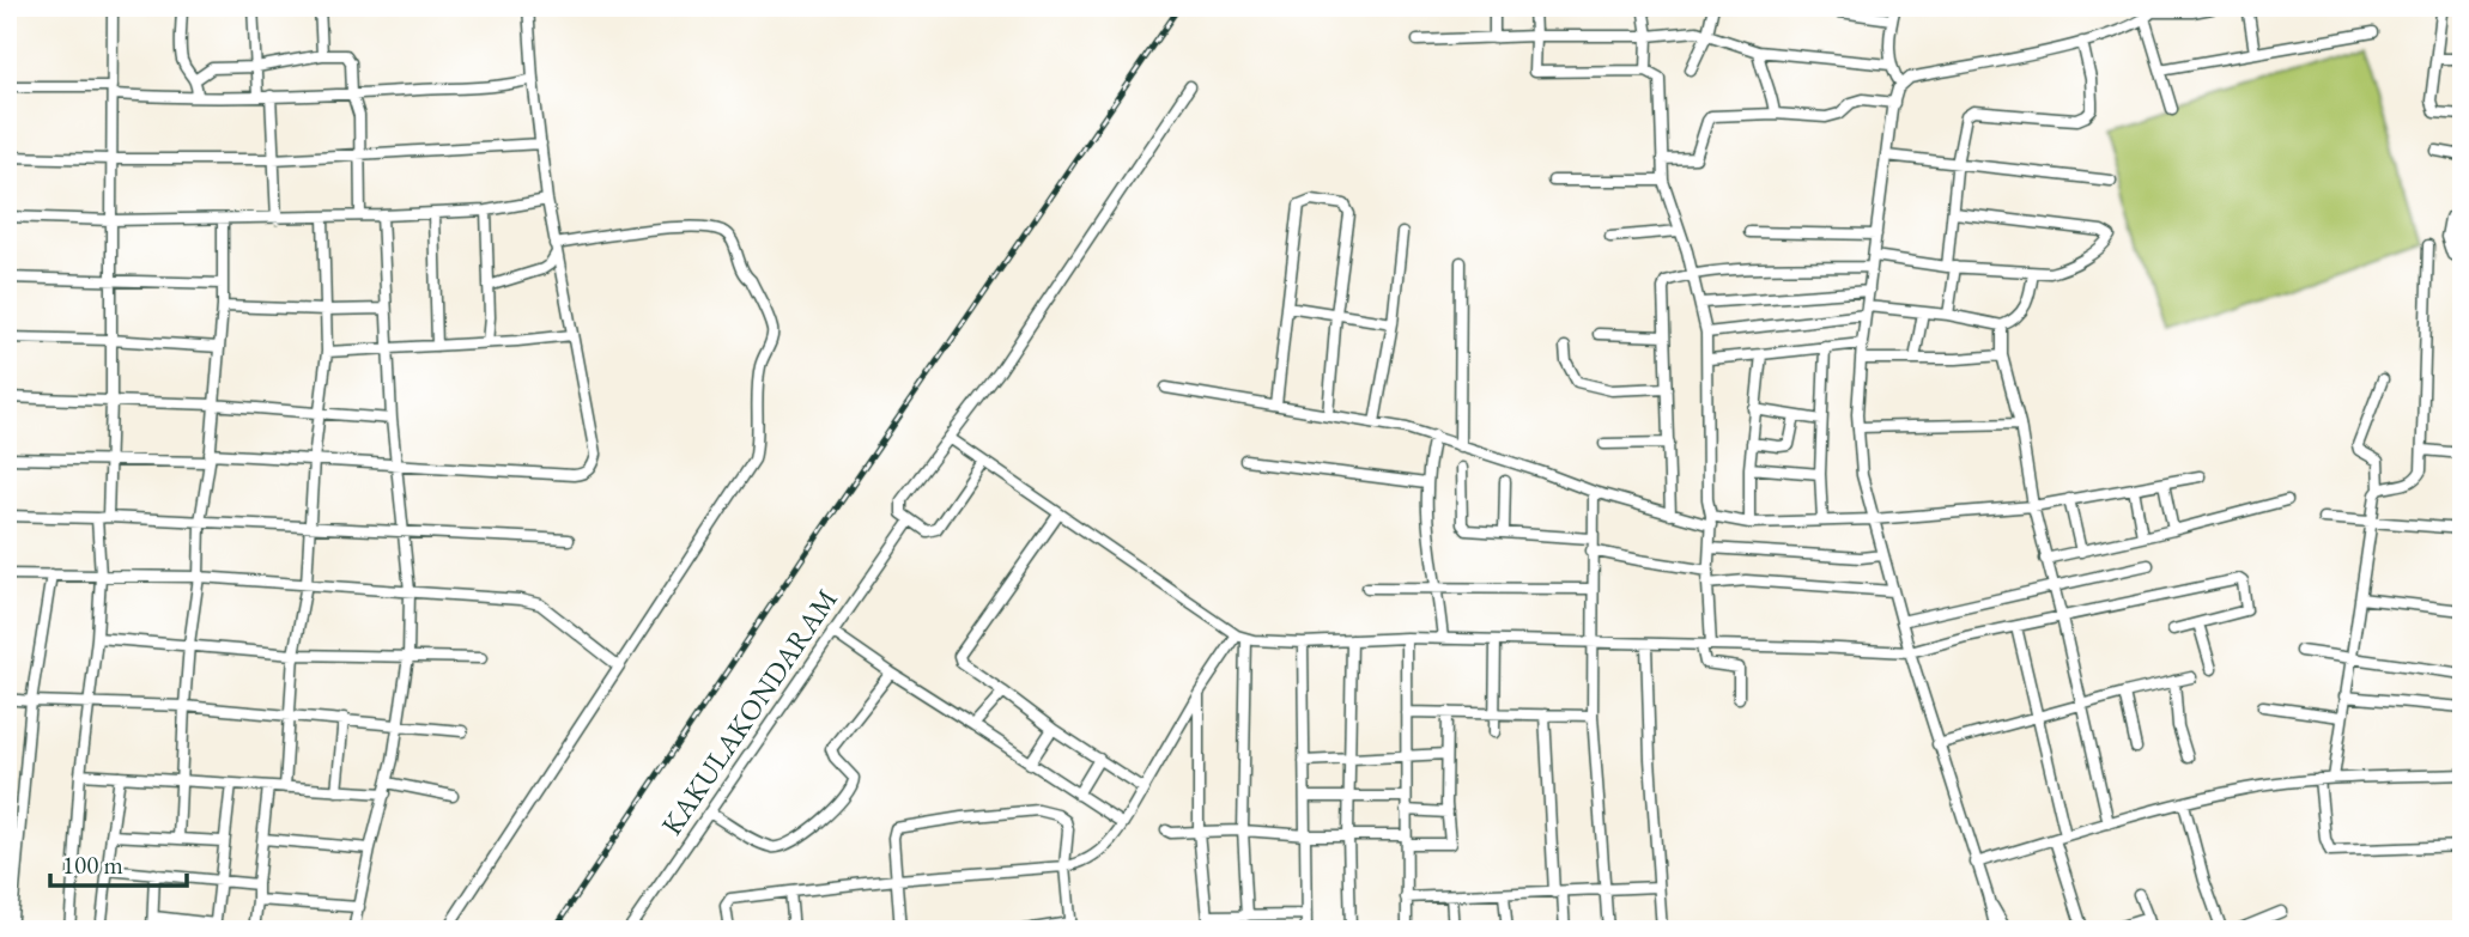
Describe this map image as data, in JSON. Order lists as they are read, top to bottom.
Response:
{
  "streets": {
    "street": ["KAKULAKONDARAM"]
  },
  "scale_bar": "100 m"
}
